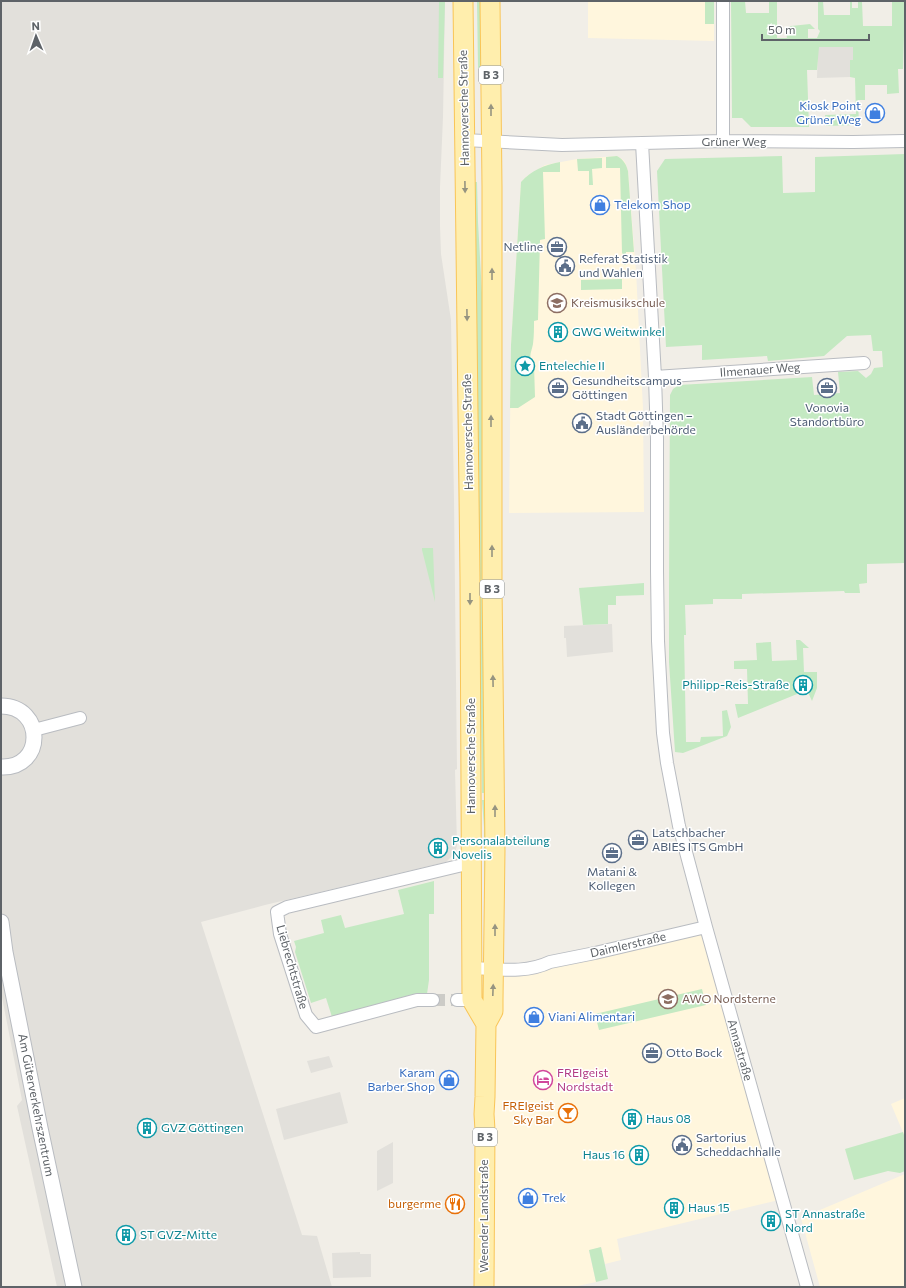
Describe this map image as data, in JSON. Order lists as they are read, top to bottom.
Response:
{
  "streets": {
    "main road": ["B 3", "Hannoversche Straße", "Weender Landstraße"],
    "street": [
      "Grüner Weg",
      "Ilmenauer Weg",
      "Daimlerstraße",
      "Liebrechtstraße",
      "Annastraße",
      "Am Güterverkehrszentrum"
    ]
  },
  "crossings": [
    ["B 3", "Hannoversche Straße"],
    ["B 3", "Liebrechtstraße"],
    ["B 3", "Weender Landstraße"],
    ["Hannoversche Straße", "Grüner Weg"],
    ["Hannoversche Straße", "Liebrechtstraße"],
    ["Hannoversche Straße", "Weender Landstraße"],
    ["Ilmenauer Weg", "Annastraße"],
    ["Daimlerstraße", "Annastraße"],
    ["Daimlerstraße", "Weender Landstraße"]
  ],
  "places": {
    "shop": [
      "Kiosk Point Grüner Weg",
      "Telekom Shop",
      "Viani Alimentari",
      "Karam Barber Shop",
      "Trek"
    ],
    "office": [
      "Netline",
      "Gesundheitscampus Göttingen",
      "Vonovia Standortbüro",
      "Latschbacher ABIES ITS GmbH",
      "Matani & Kollegen",
      "Otto Bock"
    ],
    "public building": ["Referat Statistik und Wahlen", "Stadt Göttingen – Ausländerbehörde", "Sartorius Scheddachhalle"],
    "school or university": ["Kreismusikschule", "AWO Nordsterne"],
    "building": [
      "GWG Weitwinkel",
      "Philipp-Reis-Straße",
      "Personalabteilung Novelis",
      "Haus 08",
      "GVZ Göttingen",
      "Haus 16",
      "Haus 15",
      "ST Annastraße Nord",
      "ST GVZ-Mitte"
    ],
    "place": ["Entelechie II"],
    "hotel": ["FREIgeist Nordstadt"],
    "bar": ["FREIgeist Sky Bar"],
    "restaurant": ["burgerme"]
  },
  "scale_bar": "50 m",
  "north": "top"
}
